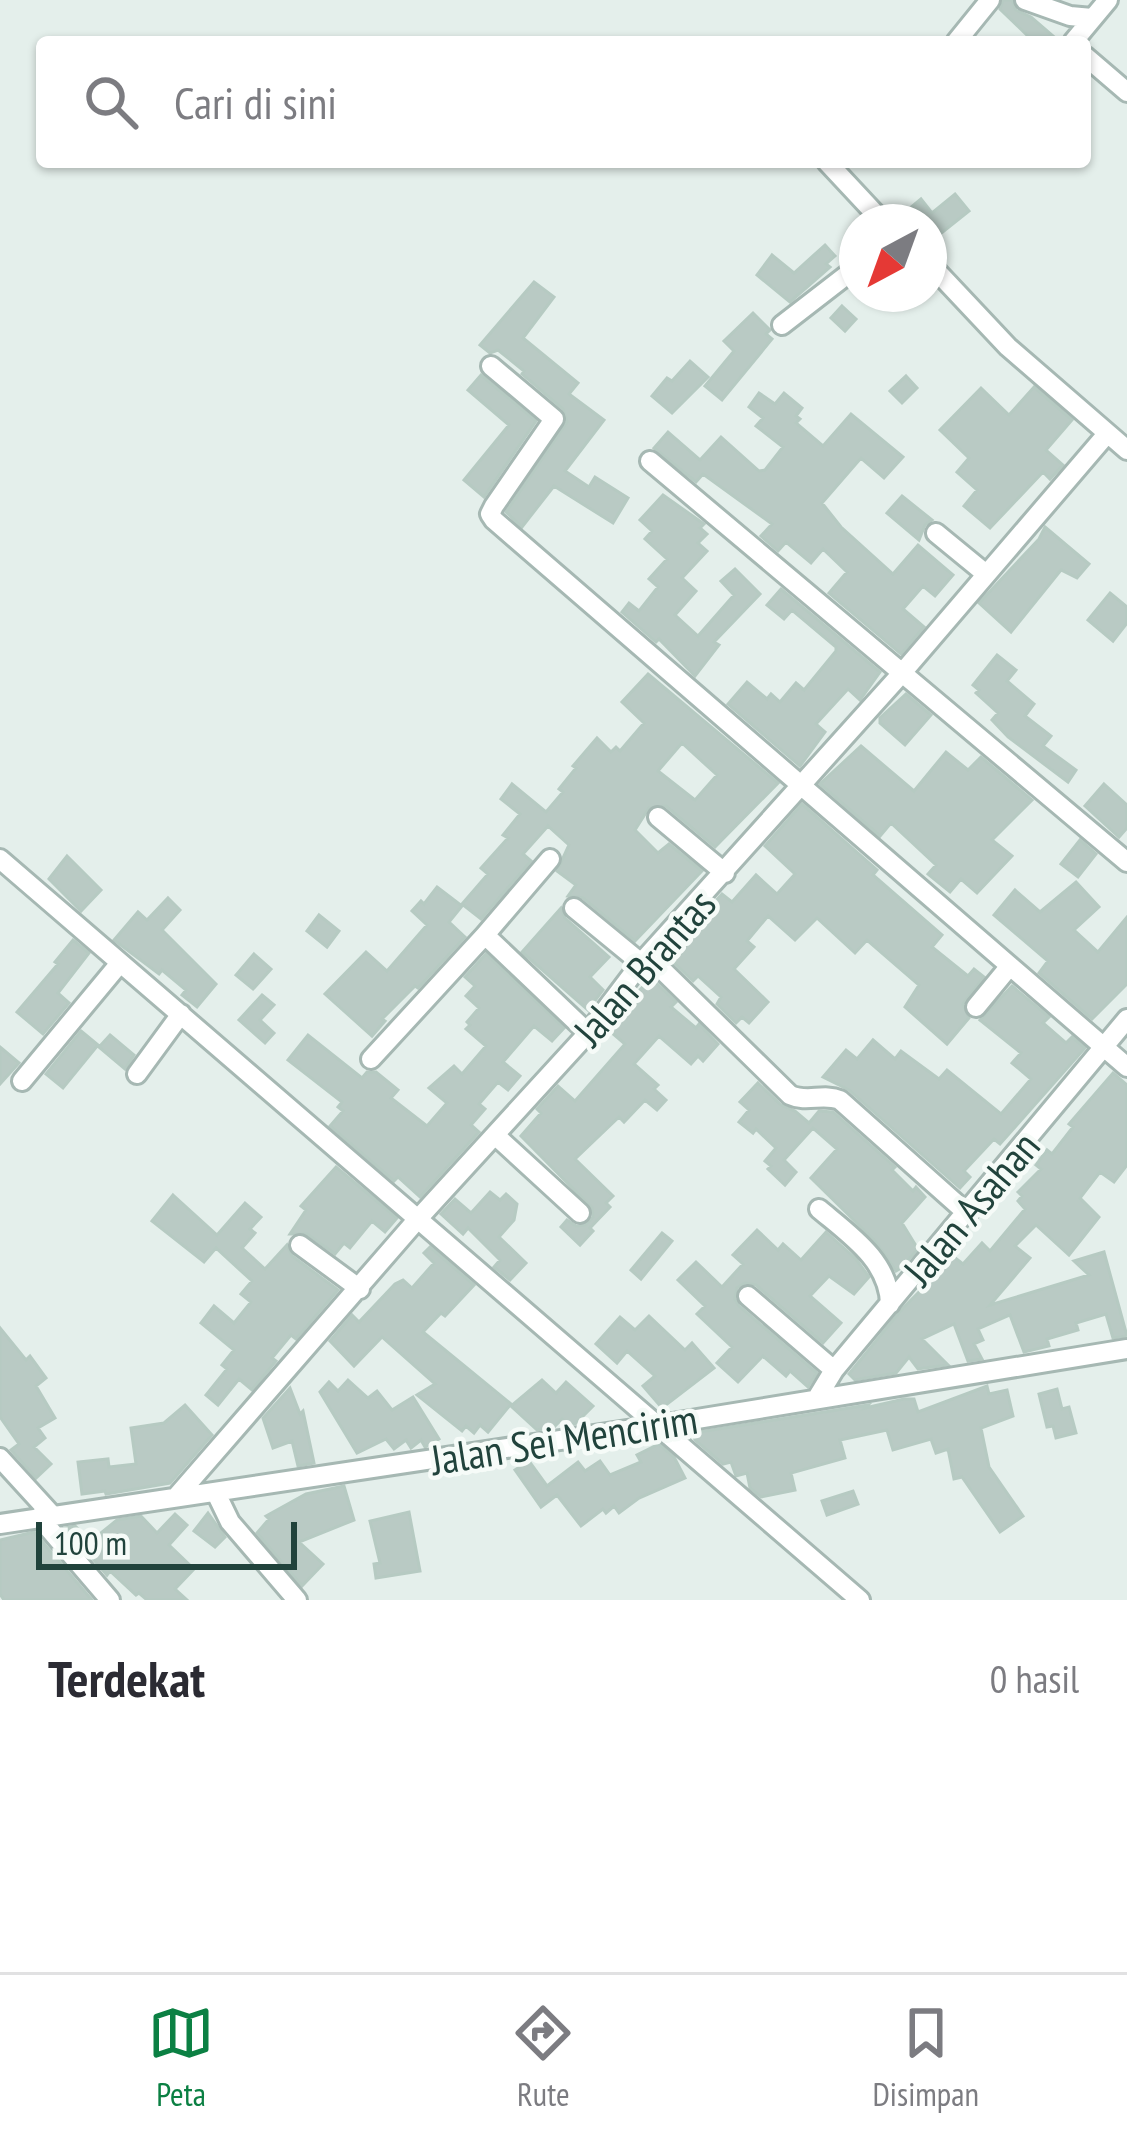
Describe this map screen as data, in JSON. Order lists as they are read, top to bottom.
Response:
{
  "streets": {
    "street": ["Jalan Brantas", "Jalan Asahan", "Jalan Sei Mencirim"]
  },
  "crossings": [
    ["Jalan Brantas", "Jalan Sei Mencirim"],
    ["Jalan Asahan", "Jalan Sei Mencirim"]
  ],
  "scale_bar": "100 m",
  "north": "bottom left",
  "page": {
    "search": "Cari di sini",
    "scale": "100 m",
    "heading": ["Terdekat", "0 hasil"],
    "nav": ["Peta", "Rute", "Disimpan"]
  }
}
